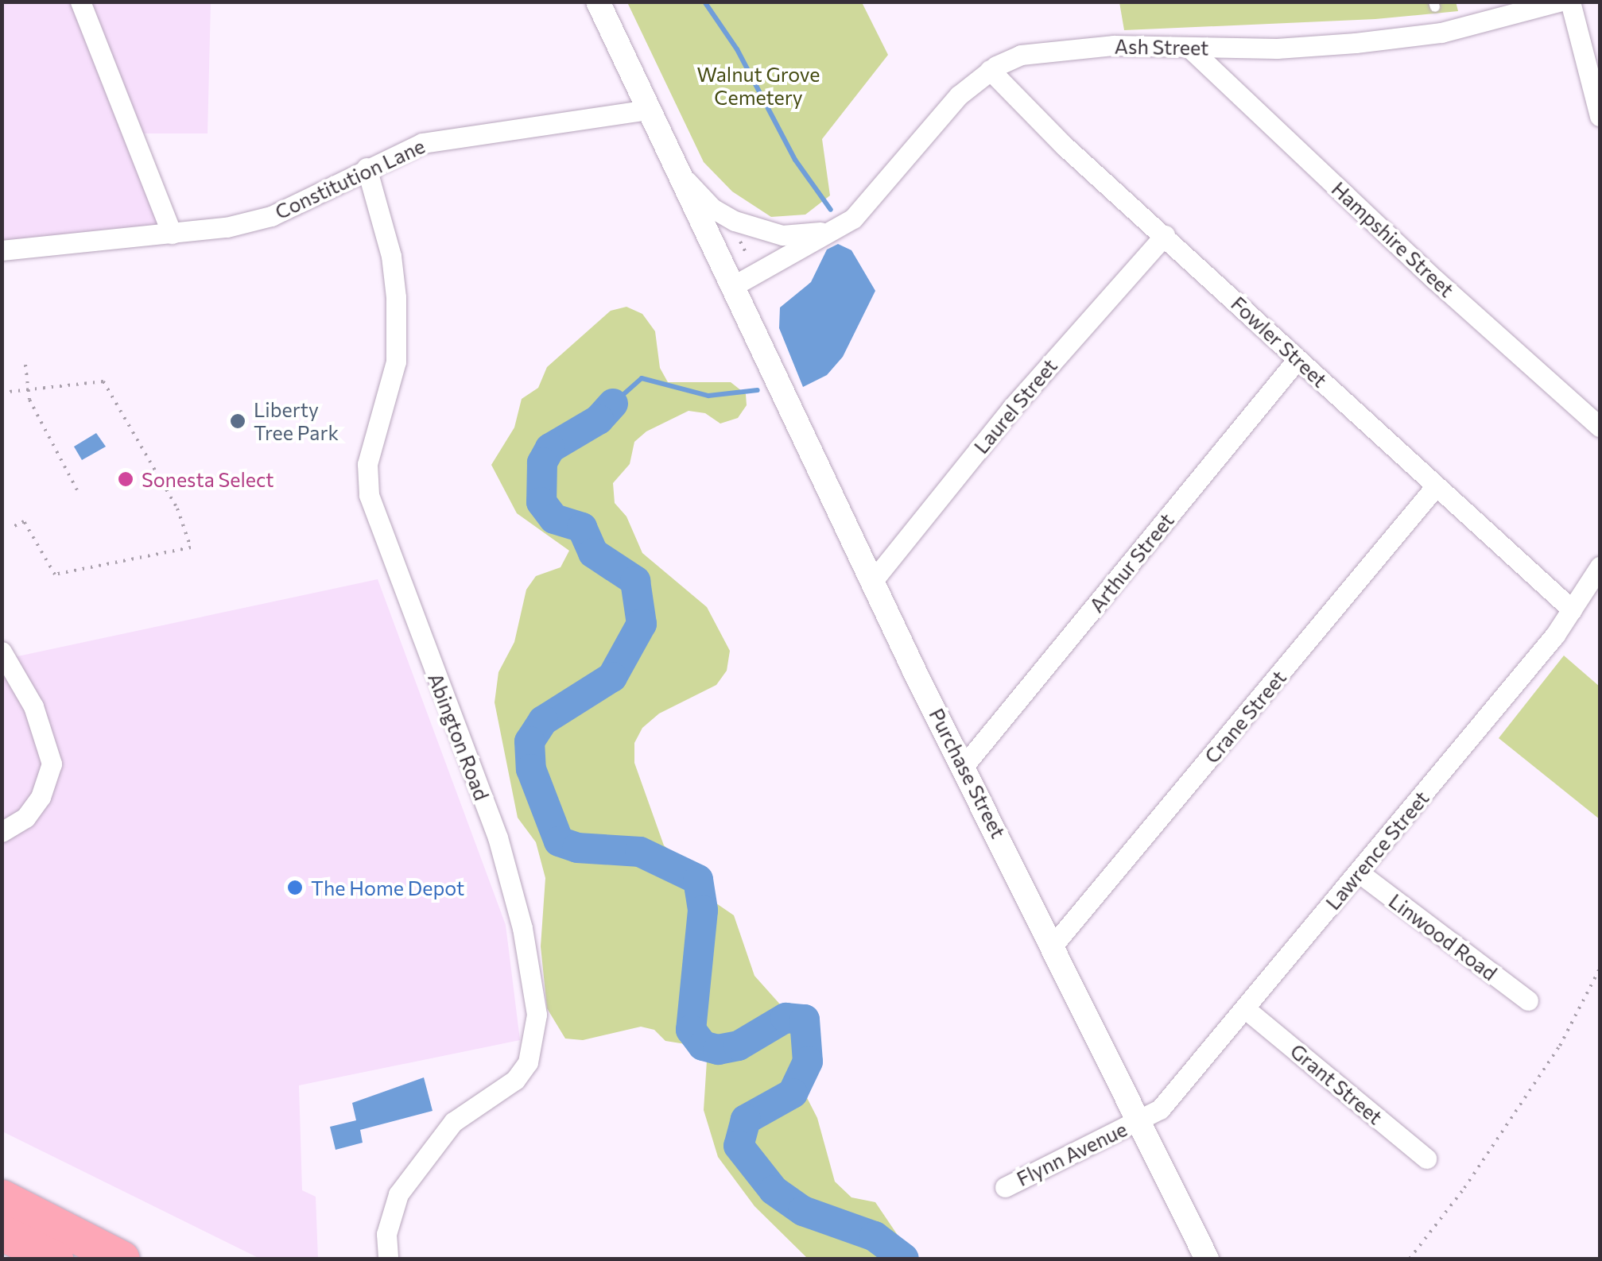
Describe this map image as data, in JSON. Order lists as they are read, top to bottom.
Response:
{
  "streets": {
    "street": [
      "Ash Street",
      "Constitution Lane",
      "Hampshire Street",
      "Fowler Street",
      "Laurel Street",
      "Arthur Street",
      "Crane Street",
      "Abington Road",
      "Purchase Street",
      "Lawrence Street",
      "Linwood Road",
      "Grant Street",
      "Flynn Avenue"
    ]
  },
  "crossings": [
    ["Ash Street", "Constitution Lane"],
    ["Ash Street", "Hampshire Street"],
    ["Ash Street", "Fowler Street"],
    ["Ash Street", "Purchase Street"],
    ["Constitution Lane", "Abington Road"],
    ["Fowler Street", "Laurel Street"],
    ["Fowler Street", "Arthur Street"],
    ["Fowler Street", "Crane Street"],
    ["Fowler Street", "Lawrence Street"],
    ["Laurel Street", "Purchase Street"],
    ["Arthur Street", "Purchase Street"],
    ["Crane Street", "Purchase Street"],
    ["Purchase Street", "Lawrence Street"],
    ["Purchase Street", "Flynn Avenue"],
    ["Lawrence Street", "Linwood Road"],
    ["Lawrence Street", "Grant Street"],
    ["Lawrence Street", "Flynn Avenue"]
  ],
  "parks": ["Walnut Grove Cemetery"],
  "places": ["Liberty Tree Park", "Sonesta Select", "The Home Depot"]
}
